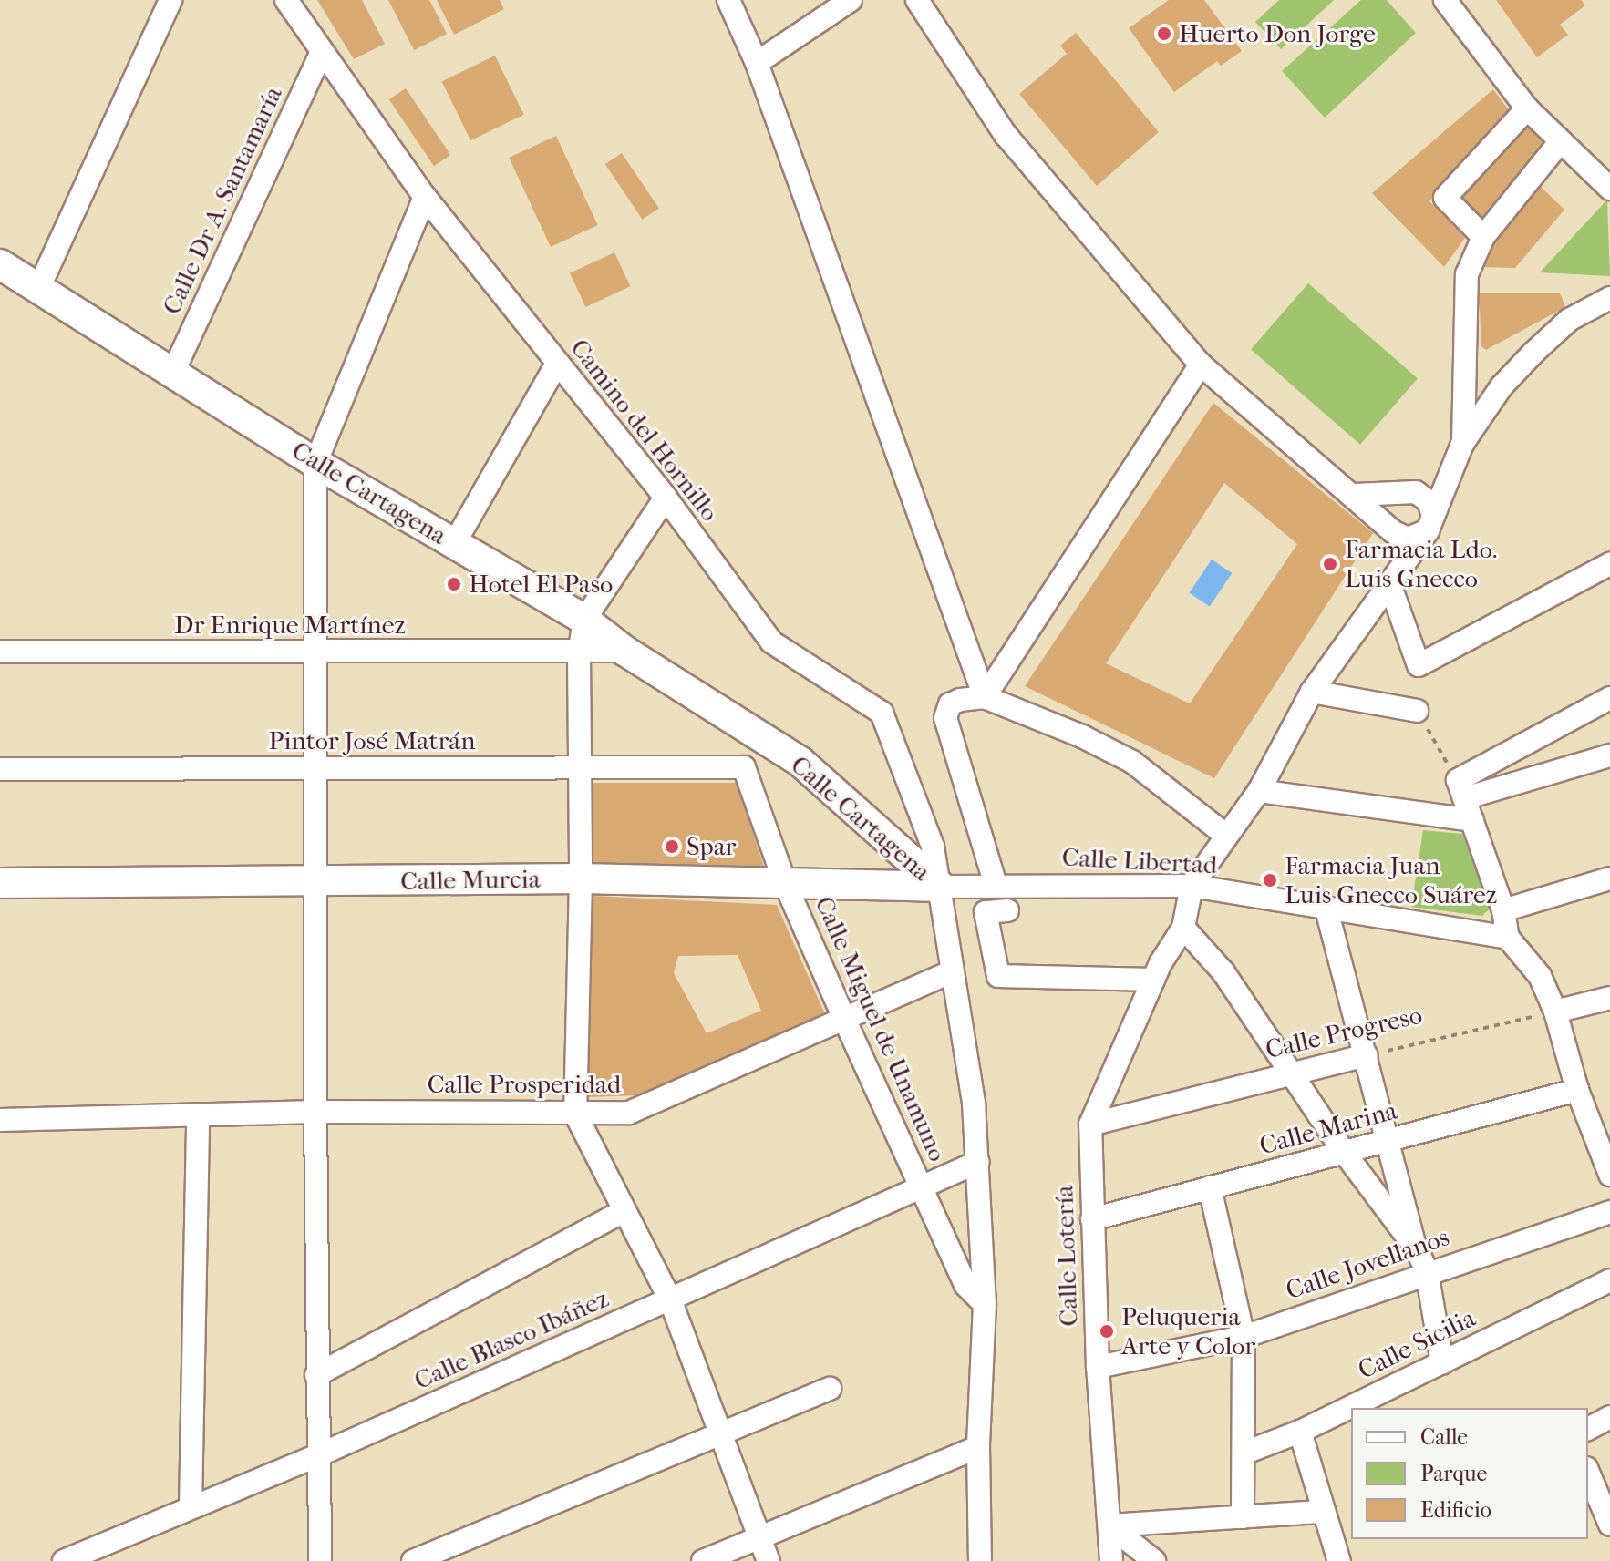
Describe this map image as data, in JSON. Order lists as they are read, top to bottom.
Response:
{
  "streets": {
    "main road": ["Calle Cartagena", "Calle Murcia"],
    "street": [
      "Calle Dr A. Santamaría",
      "Camino del Hornillo",
      "Dr Enrique Martínez",
      "Pintor José Matrán",
      "Calle Libertad",
      "Calle Miguel de Unamuno",
      "Calle Progreso",
      "Calle Prosperidad",
      "Calle Marina",
      "Calle Lotería",
      "Calle Jovellanos",
      "Calle Blasco Ibáñez",
      "Calle Sicilia"
    ]
  },
  "crossings": [
    ["Calle Dr A. Santamaría", "Camino del Hornillo"],
    ["Calle Dr A. Santamaría", "Calle Cartagena"],
    ["Camino del Hornillo", "Calle Cartagena"],
    ["Camino del Hornillo", "Calle Libertad"],
    ["Camino del Hornillo", "Calle Murcia"],
    ["Camino del Hornillo", "Calle Miguel de Unamuno"],
    ["Camino del Hornillo", "Calle Prosperidad"],
    ["Camino del Hornillo", "Calle Blasco Ibáñez"],
    ["Calle Cartagena", "Dr Enrique Martínez"],
    ["Calle Cartagena", "Calle Libertad"],
    ["Calle Cartagena", "Calle Murcia"],
    ["Pintor José Matrán", "Calle Miguel de Unamuno"],
    ["Calle Libertad", "Calle Murcia"],
    ["Calle Murcia", "Calle Miguel de Unamuno"],
    ["Calle Miguel de Unamuno", "Calle Prosperidad"],
    ["Calle Miguel de Unamuno", "Calle Blasco Ibáñez"],
    ["Calle Progreso", "Calle Lotería"],
    ["Calle Marina", "Calle Lotería"],
    ["Calle Lotería", "Calle Jovellanos"]
  ],
  "places": [
    "Huerto Don Jorge",
    "Farmacia Ldo. Luis Gnecco",
    "Hotel El Paso",
    "Spar",
    "Farmacia Juan Luis Gnecco Suárez",
    "Peluqueria Arte y Color"
  ],
  "legend": ["Calle", "Parque", "Edificio"]
}
